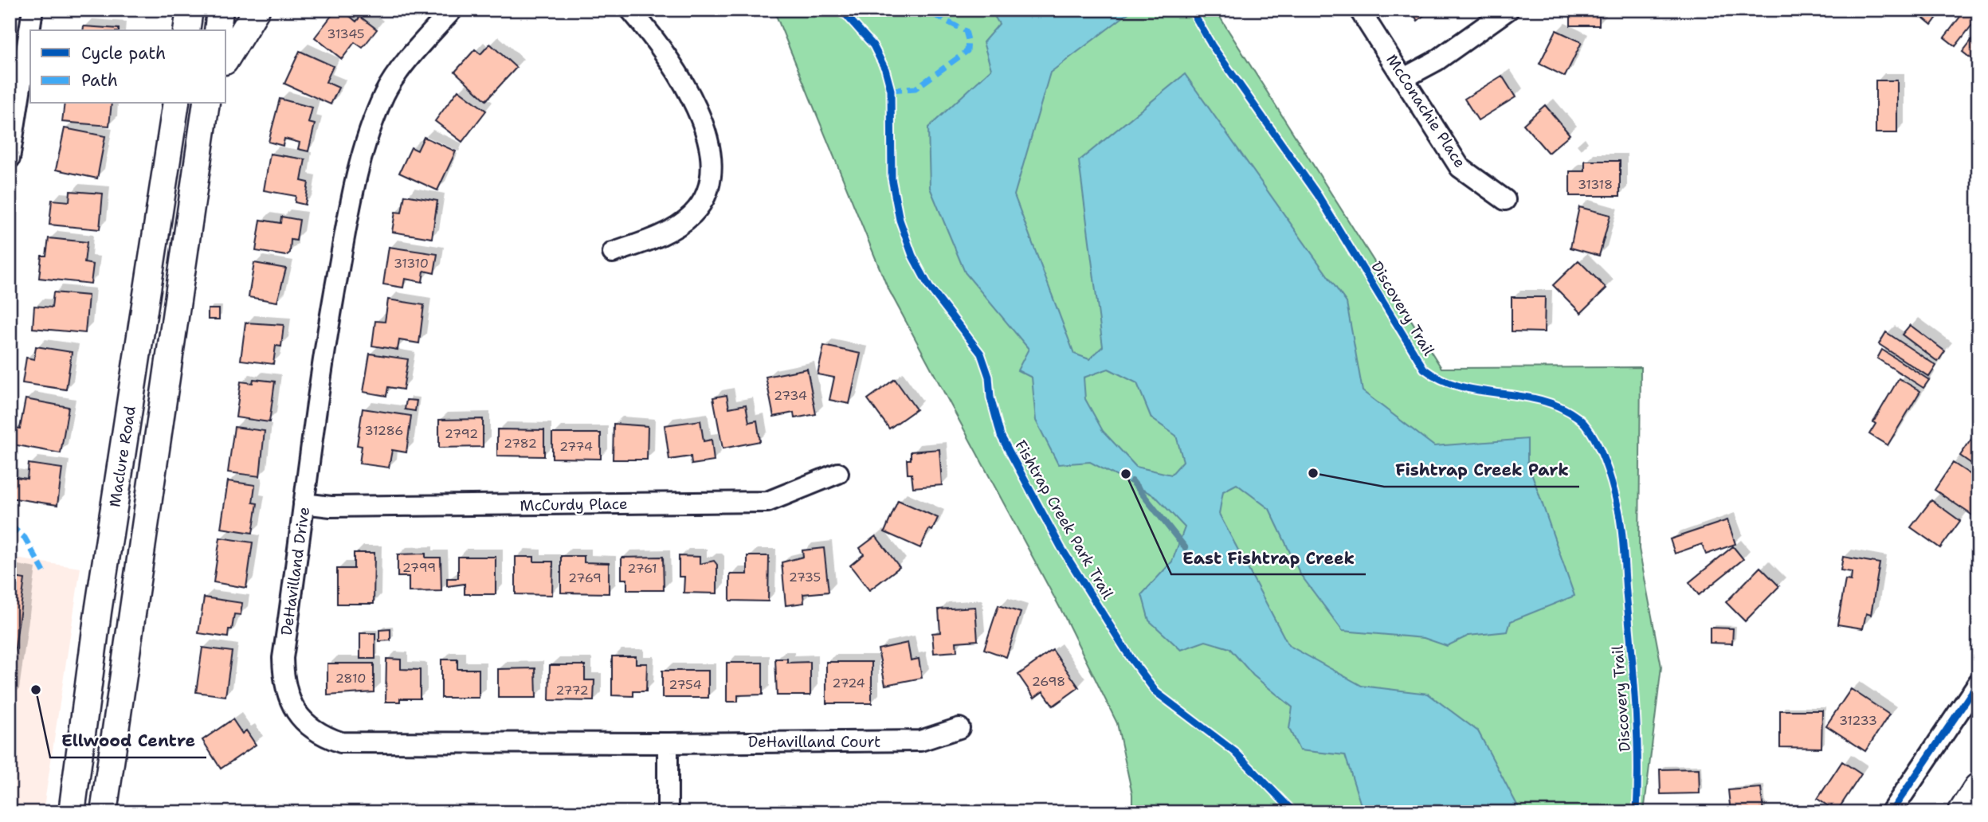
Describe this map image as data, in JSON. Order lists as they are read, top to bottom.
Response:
{
  "streets": {
    "main road": ["Maclure Road"],
    "street": [
      "McConachie Place",
      "McCurdy Place",
      "DeHavilland Drive",
      "DeHavilland Court"
    ],
    "cycle path": ["Discovery Trail", "Fishtrap Creek Park Trail"]
  },
  "crossings": [
    ["McCurdy Place", "DeHavilland Drive"],
    ["DeHavilland Drive", "DeHavilland Court"]
  ],
  "places": ["Fishtrap Creek Park", "East Fishtrap Creek", "Ellwood Centre"],
  "house_numbers": [
    "31345",
    "31318",
    "31310",
    "2734",
    "31286",
    "2792",
    "2782",
    "2774",
    "2799",
    "2761",
    "2735",
    "2769",
    "2810",
    "2698",
    "2724",
    "2754",
    "2772",
    "31233"
  ],
  "legend": ["Cycle path", "Path"]
}
